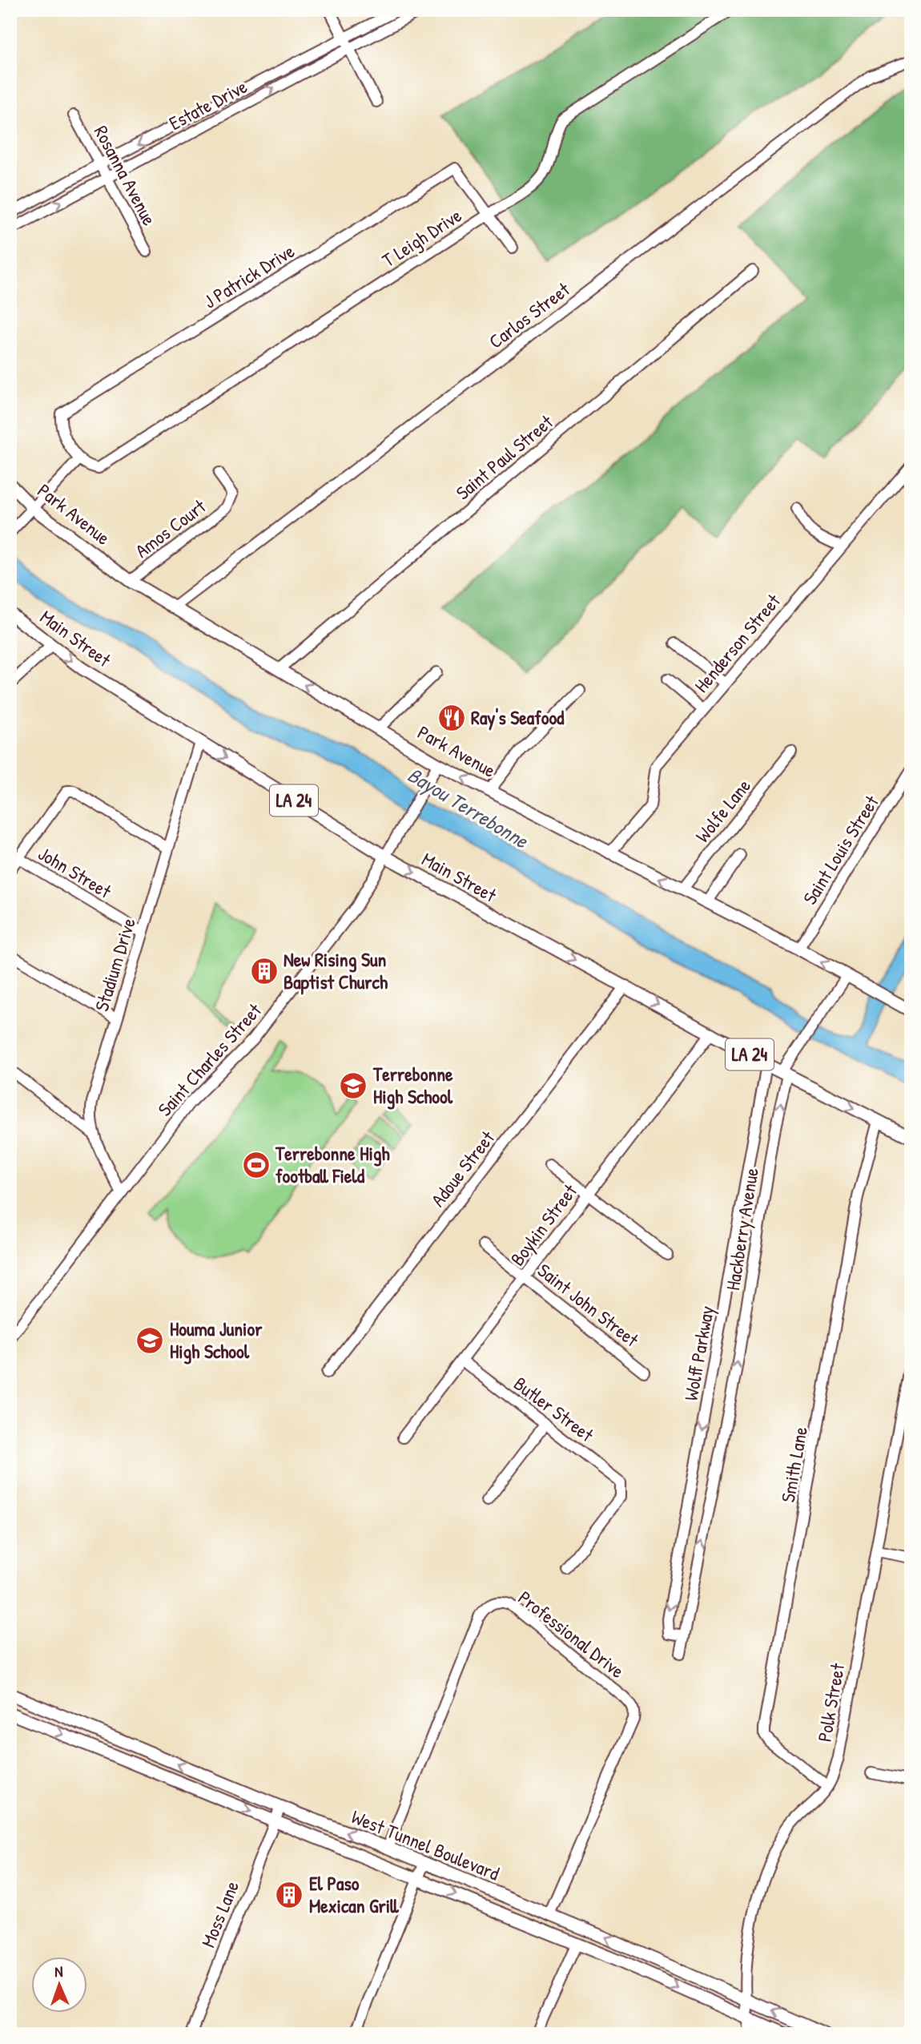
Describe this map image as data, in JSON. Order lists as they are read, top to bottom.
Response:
{
  "streets": {
    "main road": [
      "Park Avenue",
      "Main Street",
      "LA 24",
      "West Tunnel Boulevard"
    ],
    "street": [
      "Estate Drive",
      "Rosanna Avenue",
      "T Leigh Drive",
      "J Patrick Drive",
      "Carlos Street",
      "Saint Paul Street",
      "Amos Court",
      "Henderson Street",
      "Wolfe Lane",
      "Saint Louis Street",
      "John Street",
      "Stadium Drive",
      "Saint Charles Street",
      "Adoue Street",
      "Boykin Street",
      "Hackberry Avenue",
      "Saint John Street",
      "Wolff Parkway",
      "Butler Street",
      "Smith Lane",
      "Professional Drive",
      "Polk Street",
      "Moss Lane"
    ]
  },
  "crossings": [
    ["Estate Drive", "Rosanna Avenue"],
    ["T Leigh Drive", "J Patrick Drive"],
    ["Carlos Street", "Park Avenue"],
    ["Saint Paul Street", "Park Avenue"],
    ["Park Avenue", "Amos Court"],
    ["Park Avenue", "Henderson Street"],
    ["Park Avenue", "Wolfe Lane"],
    ["Park Avenue", "Saint Louis Street"],
    ["Park Avenue", "Saint Charles Street"],
    ["Park Avenue", "Hackberry Avenue"],
    ["Main Street", "Stadium Drive"],
    ["Main Street", "Saint Charles Street"],
    ["Main Street", "Adoue Street"],
    ["Main Street", "Boykin Street"],
    ["Main Street", "Hackberry Avenue"],
    ["Main Street", "Wolff Parkway"],
    ["Main Street", "Smith Lane"],
    ["John Street", "Stadium Drive"],
    ["Stadium Drive", "Saint Charles Street"],
    ["Boykin Street", "Saint John Street"],
    ["Boykin Street", "Butler Street"],
    ["Hackberry Avenue", "Wolff Parkway"],
    ["Smith Lane", "Polk Street"],
    ["Professional Drive", "West Tunnel Boulevard"],
    ["Polk Street", "West Tunnel Boulevard"],
    ["West Tunnel Boulevard", "Moss Lane"]
  ],
  "one_way": ["Main Street", "Hackberry Avenue", "Wolff Parkway"],
  "water": ["Bayou Terrebonne"],
  "places": {
    "restaurant": ["Ray's Seafood"],
    "building": ["New Rising Sun Baptist Church", "El Paso Mexican Grill"],
    "school or university": ["Terrebonne High School", "Houma Junior High School"],
    "sports": ["Terrebonne High football Field"]
  },
  "north": "top"
}
